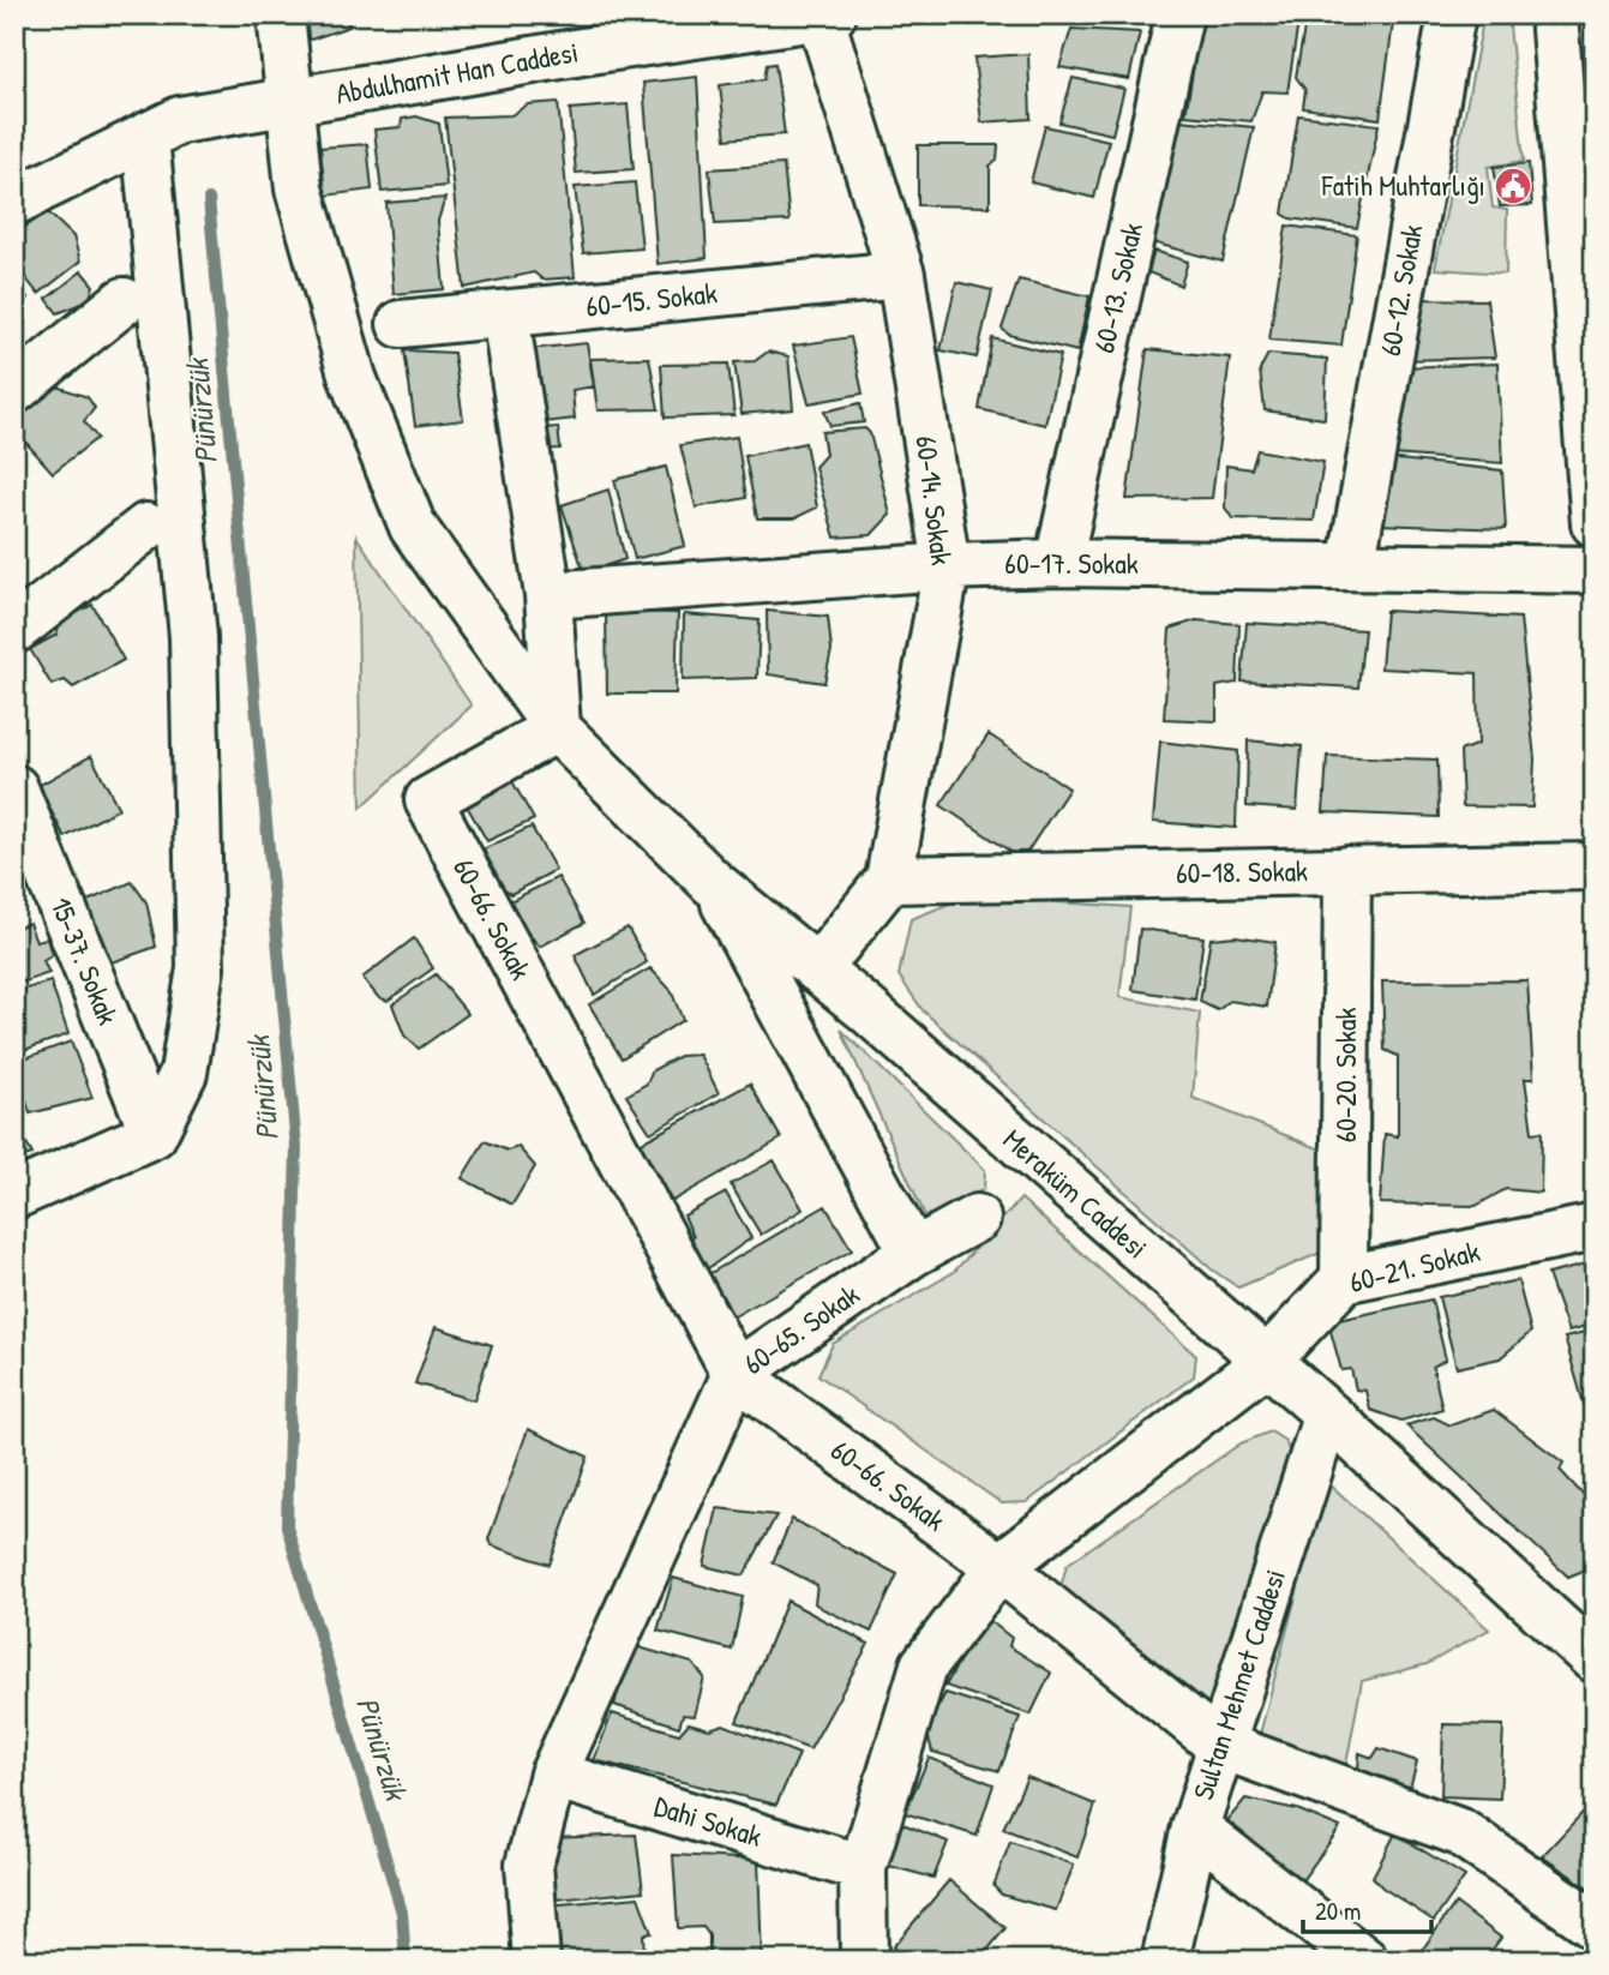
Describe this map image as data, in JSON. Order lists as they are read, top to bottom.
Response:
{
  "streets": {
    "street": [
      "Abdulhamit Han Caddesi",
      "60-13. Sokak",
      "60-12. Sokak",
      "60-15. Sokak",
      "60-14. Sokak",
      "60-17. Sokak",
      "60-18. Sokak",
      "60-66. Sokak",
      "15-37. Sokak",
      "60-20. Sokak",
      "Meraküm Caddesi",
      "60-21. Sokak",
      "60-65. Sokak",
      "Sultan Mehmet Caddesi",
      "Dahi Sokak"
    ]
  },
  "crossings": [
    ["Abdulhamit Han Caddesi", "60-14. Sokak"],
    ["Abdulhamit Han Caddesi", "Meraküm Caddesi"],
    ["60-13. Sokak", "60-17. Sokak"],
    ["60-12. Sokak", "60-17. Sokak"],
    ["60-15. Sokak", "60-14. Sokak"],
    ["60-14. Sokak", "60-17. Sokak"],
    ["60-14. Sokak", "60-18. Sokak"],
    ["60-14. Sokak", "Meraküm Caddesi"],
    ["60-18. Sokak", "60-20. Sokak"],
    ["60-66. Sokak", "Meraküm Caddesi"],
    ["60-66. Sokak", "60-21. Sokak"],
    ["60-66. Sokak", "60-65. Sokak"],
    ["60-66. Sokak", "Sultan Mehmet Caddesi"],
    ["60-20. Sokak", "60-21. Sokak"],
    ["Meraküm Caddesi", "60-21. Sokak"],
    ["Meraküm Caddesi", "Sultan Mehmet Caddesi"],
    ["60-21. Sokak", "Dahi Sokak"],
    ["60-65. Sokak", "Dahi Sokak"]
  ],
  "water": ["Pünürzük"],
  "places": {
    "public building": ["Fatih Muhtarlığı"]
  },
  "scale_bar": "20 m"
}
